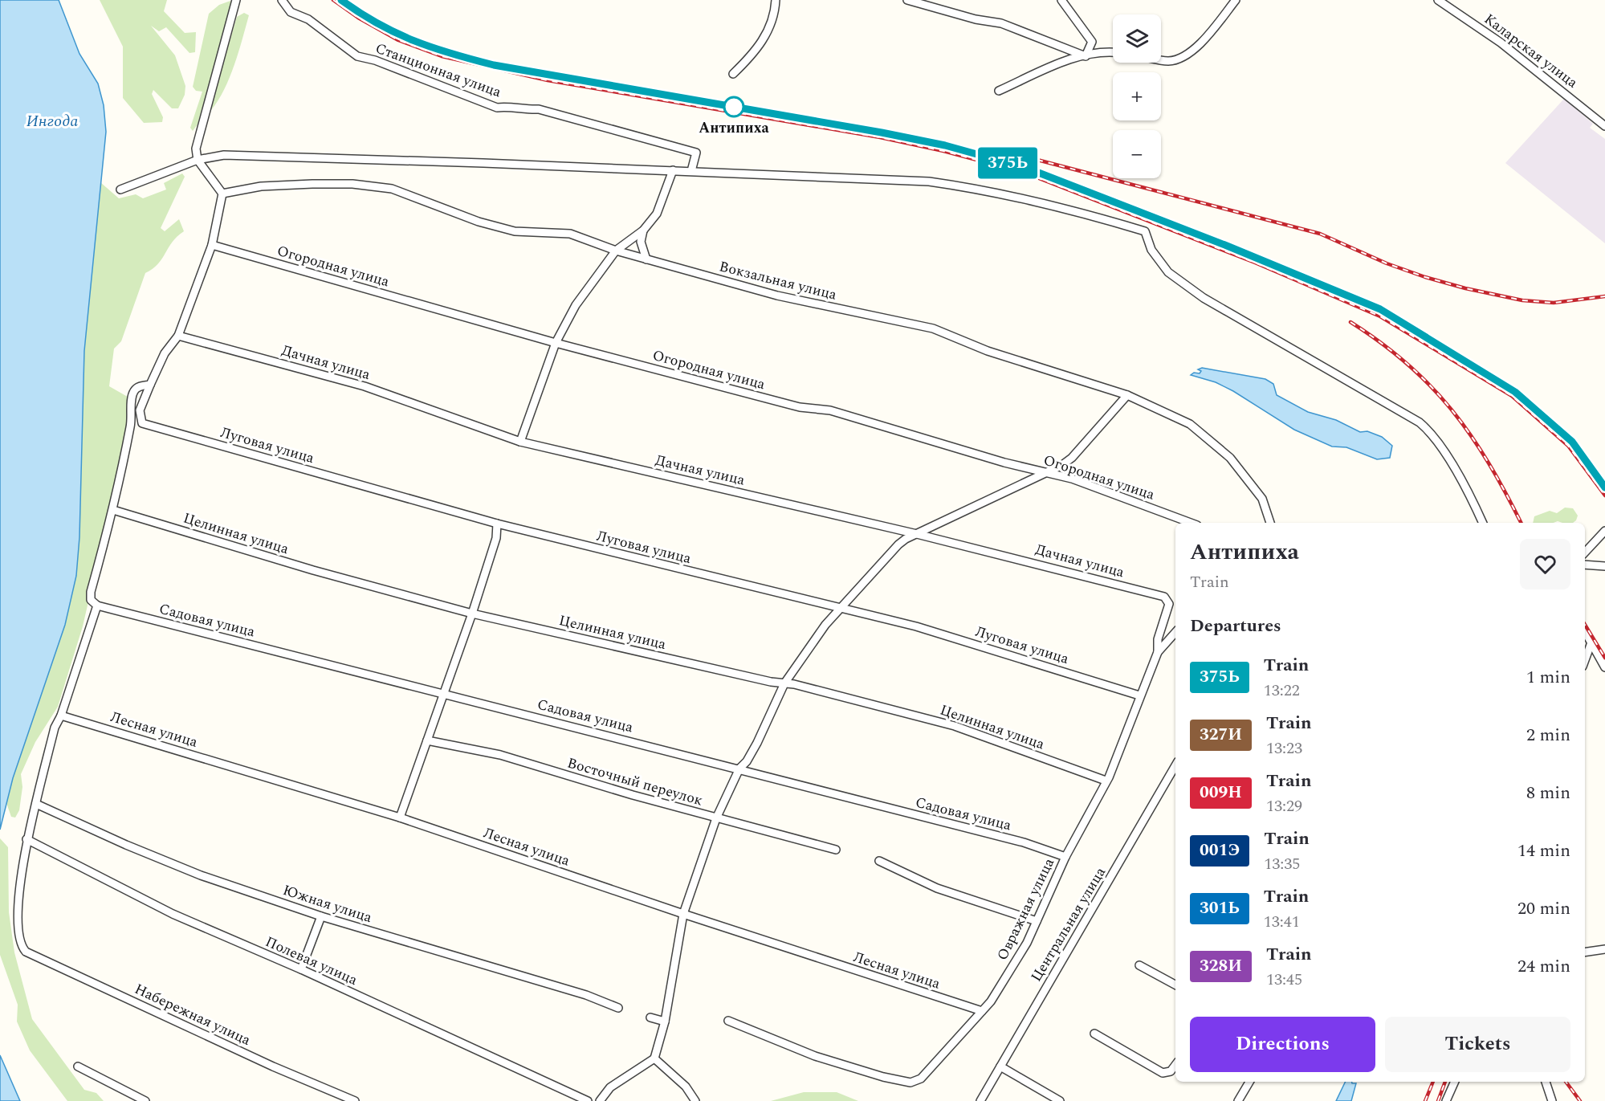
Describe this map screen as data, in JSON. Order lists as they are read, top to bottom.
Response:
{
  "streets": {
    "street": [
      "Каларская улица",
      "Станционная улица",
      "Огородная улица",
      "Вокзальная улица",
      "Дачная улица",
      "Луговая улица",
      "Целинная улица",
      "Садовая улица",
      "Лесная улица",
      "Восточный переулок",
      "Южная улица",
      "Овражная улица",
      "Центральная улица",
      "Полевая улица",
      "Набережная улица"
    ]
  },
  "crossings": [
    ["Дачная улица", "Овражная улица"],
    ["Луговая улица", "Овражная улица"],
    ["Целинная улица", "Овражная улица"],
    ["Садовая улица", "Овражная улица"],
    ["Лесная улица", "Овражная улица"],
    ["Полевая улица", "Набережная улица"]
  ],
  "water": ["Ингода"],
  "places": ["Антипиха"],
  "page": {
    "on_map": "375Ь",
    "map_buttons": ["+", "−"],
    "heading": [
      ["Антипиха", "Train"],
      "Departures"
    ],
    "list": [
      {
        "mark": "375Ь",
        "name": "Train",
        "note": "13:22",
        "value": "1 min"
      },
      {
        "mark": "327И",
        "name": "Train",
        "note": "13:23",
        "value": "2 min"
      },
      {
        "mark": "009Н",
        "name": "Train",
        "note": "13:29",
        "value": "8 min"
      },
      {
        "mark": "001Э",
        "name": "Train",
        "note": "13:35",
        "value": "14 min"
      },
      {
        "mark": "301Ь",
        "name": "Train",
        "note": "13:41",
        "value": "20 min"
      },
      {
        "mark": "328И",
        "name": "Train",
        "note": "13:45",
        "value": "24 min"
      }
    ],
    "buttons": ["Directions", "Tickets"]
  }
}
